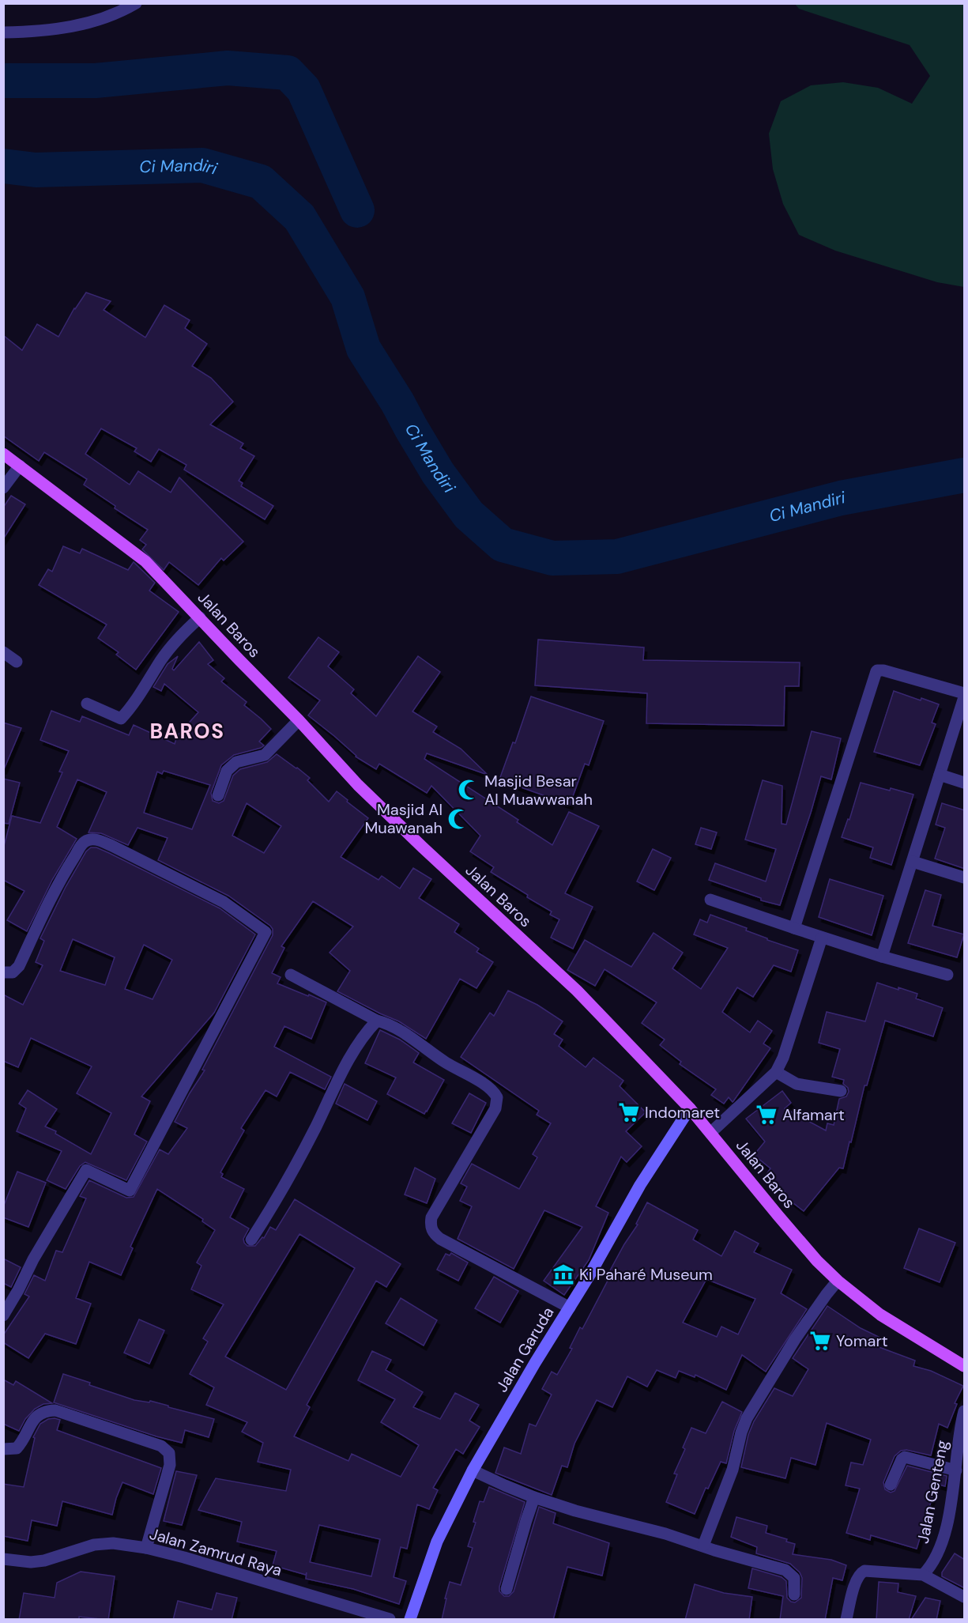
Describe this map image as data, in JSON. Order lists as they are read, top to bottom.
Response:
{
  "streets": {
    "main road": ["Jalan Baros"],
    "street": ["Jalan Garuda", "Jalan Genteng", "Jalan Zamrud Raya"]
  },
  "crossings": [
    ["Jalan Baros", "Jalan Garuda"]
  ],
  "districts": ["BAROS"],
  "water": ["Ci Mandiri"],
  "places": {
    "mosque": ["Masjid Besar Al Muawwanah", "Masjid Al Muawanah"],
    "supermarket": ["Indomaret", "Alfamart", "Yomart"],
    "museum": ["Ki Paharé Museum"]
  }
}
